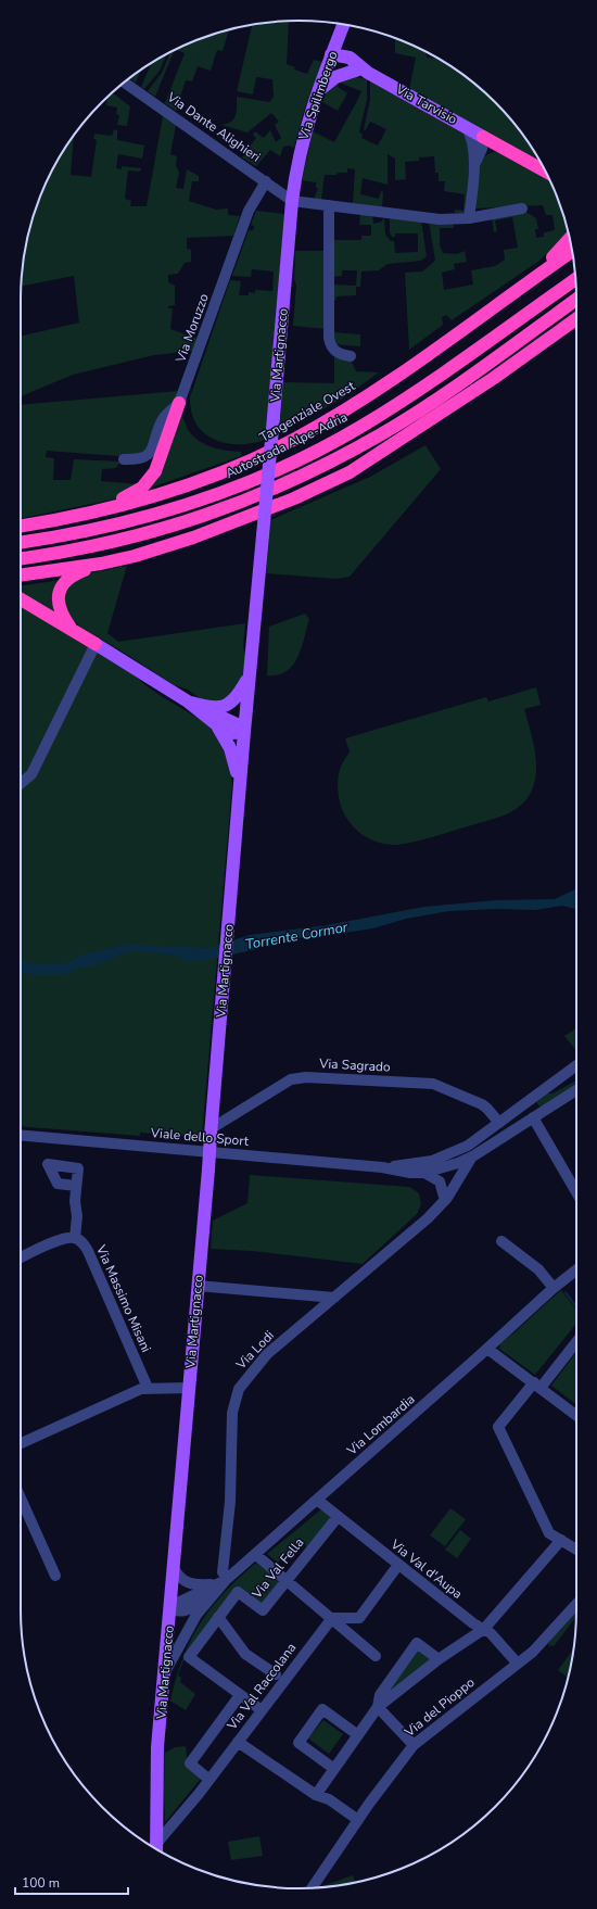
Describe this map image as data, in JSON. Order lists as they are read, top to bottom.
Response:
{
  "streets": {
    "highway": ["Tangenziale Ovest", "Autostrada Alpe-Adria"],
    "main road": ["Via Spilimbergo", "Via Tarvisio", "Via Martignacco"],
    "street": [
      "Via Dante Alighieri",
      "Via Moruzzo",
      "Via Sagrado",
      "Viale dello Sport",
      "Via Massimo Misani",
      "Via Lodi",
      "Via Lombardia",
      "Via Val Fella",
      "Via Val d'Aupa",
      "Via Val Raccolana",
      "Via del Pioppo"
    ]
  },
  "crossings": [
    ["Via Spilimbergo", "Via Tarvisio"],
    ["Via Spilimbergo", "Via Dante Alighieri"],
    ["Via Spilimbergo", "Via Martignacco"],
    ["Via Dante Alighieri", "Via Moruzzo"],
    ["Via Dante Alighieri", "Via Martignacco"],
    ["Via Martignacco", "Via Sagrado"],
    ["Via Martignacco", "Via Lombardia"],
    ["Via Sagrado", "Viale dello Sport"],
    ["Viale dello Sport", "Via Lodi"],
    ["Via Lodi", "Via Lombardia"],
    ["Via Lombardia", "Via Val d'Aupa"],
    ["Via Val Fella", "Via Val d'Aupa"],
    ["Via Val d'Aupa", "Via del Pioppo"]
  ],
  "water": ["Torrente Cormor"],
  "scale_bar": "100 m"
}
